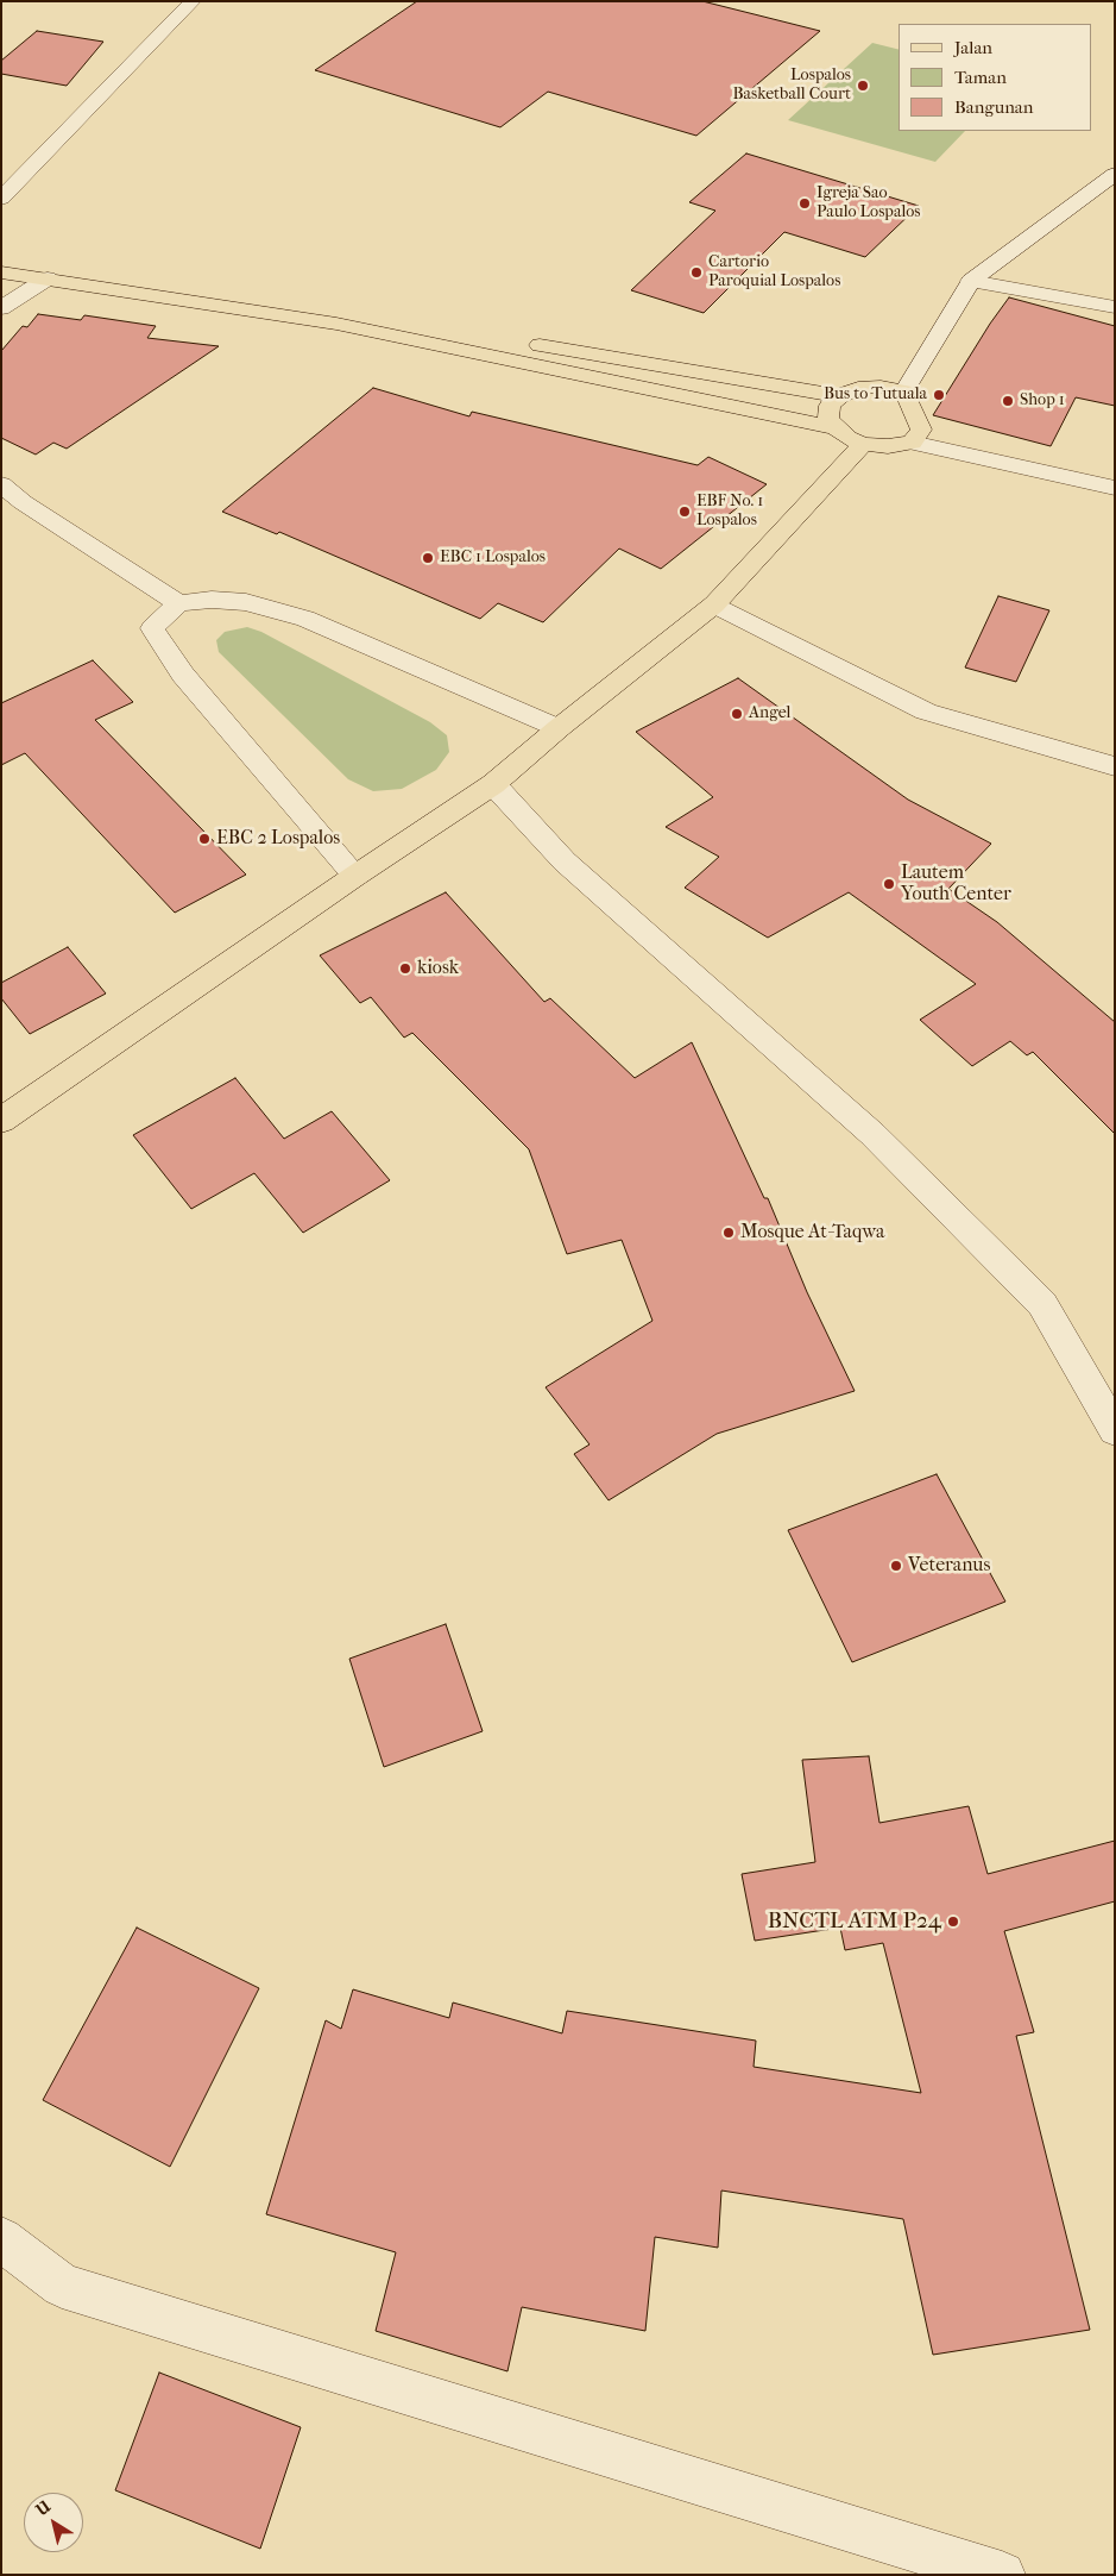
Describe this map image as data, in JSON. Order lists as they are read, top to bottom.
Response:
{
  "places": [
    "Lospalos Basketball Court",
    "Igreja Sao Paulo Lospalos",
    "Cartorio Paroquial Lospalos",
    "Bus to Tutuala",
    "Shop 1",
    "EBF No. 1 Lospalos",
    "EBC 1 Lospalos",
    "Angel",
    "EBC 2 Lospalos",
    "Lautem Youth Center",
    "kiosk",
    "Mosque At-Taqwa",
    "Veteranus",
    "BNCTL ATM P24"
  ],
  "legend": ["Jalan", "Taman", "Bangunan"],
  "north": "top left"
}
